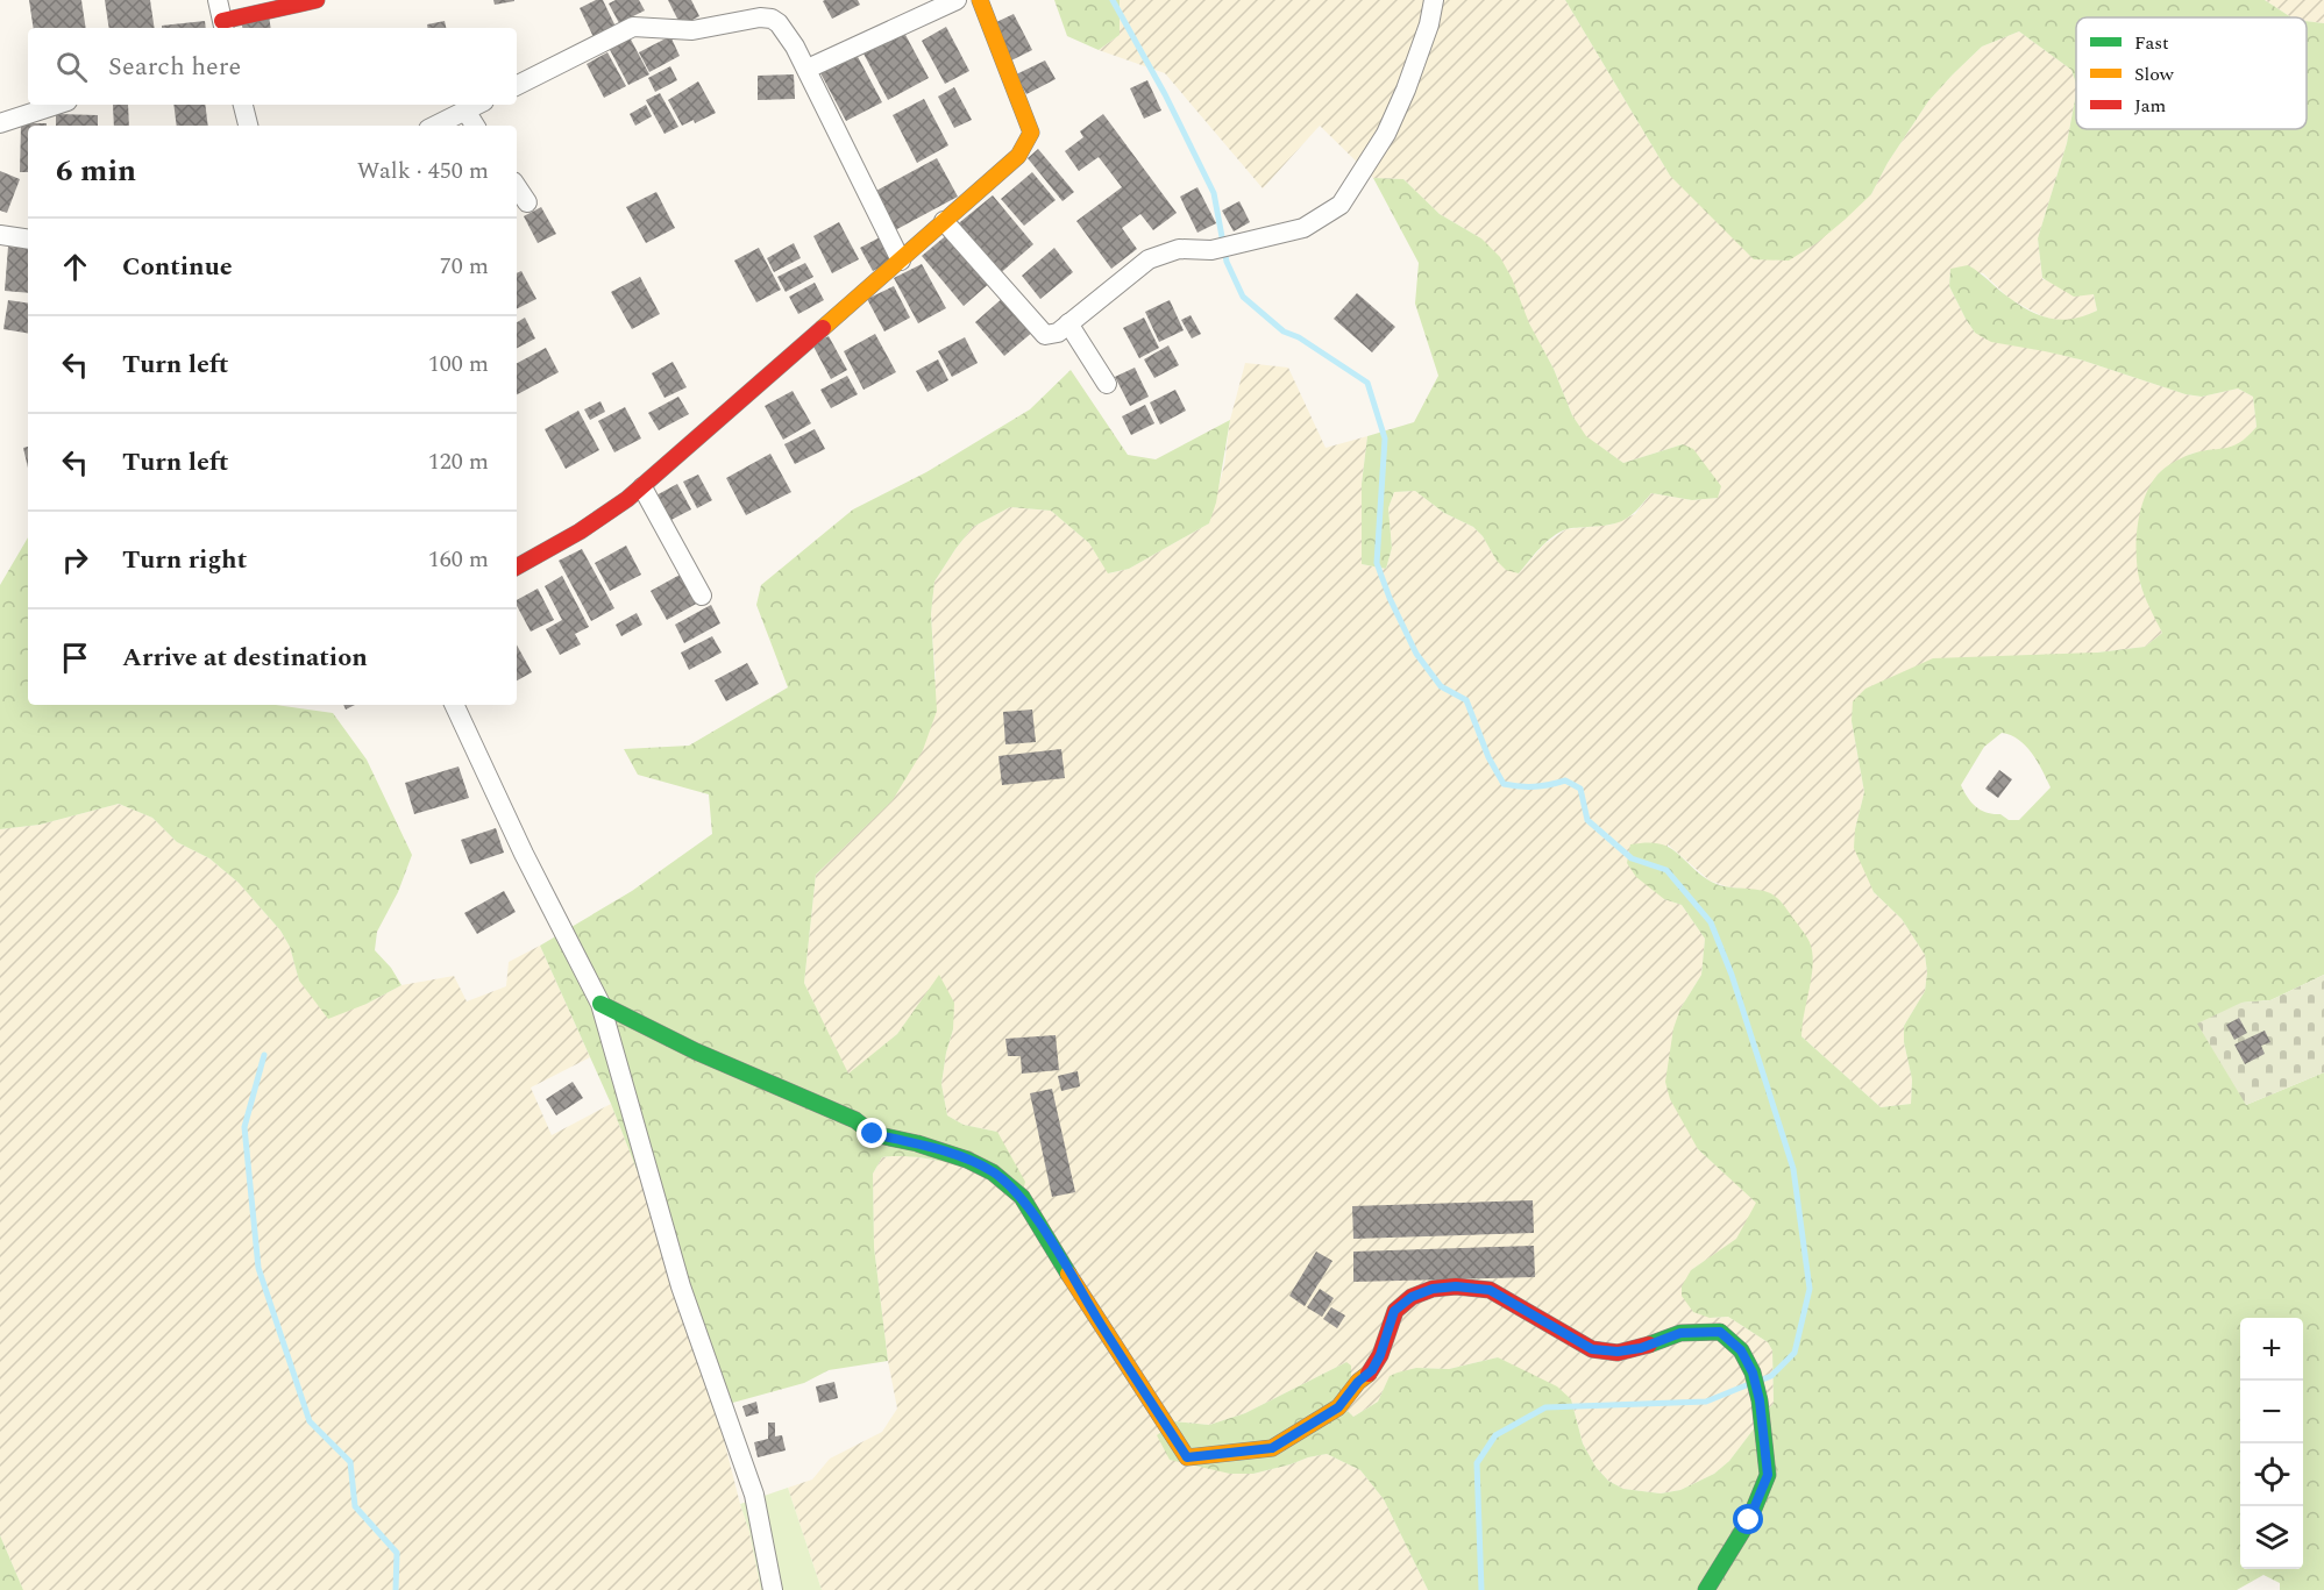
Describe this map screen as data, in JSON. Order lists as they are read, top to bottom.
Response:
{
  "legend": ["Fast", "Slow", "Jam"],
  "page": {
    "search": "Search here",
    "heading": ["6 min", "Walk · 450 m"],
    "list": [
      ["Continue", "70 m"],
      ["Turn left", "100 m"],
      ["Turn left", "120 m"],
      ["Turn right", "160 m"],
      "Arrive at destination"
    ],
    "map_buttons": ["+", "−"]
  }
}
